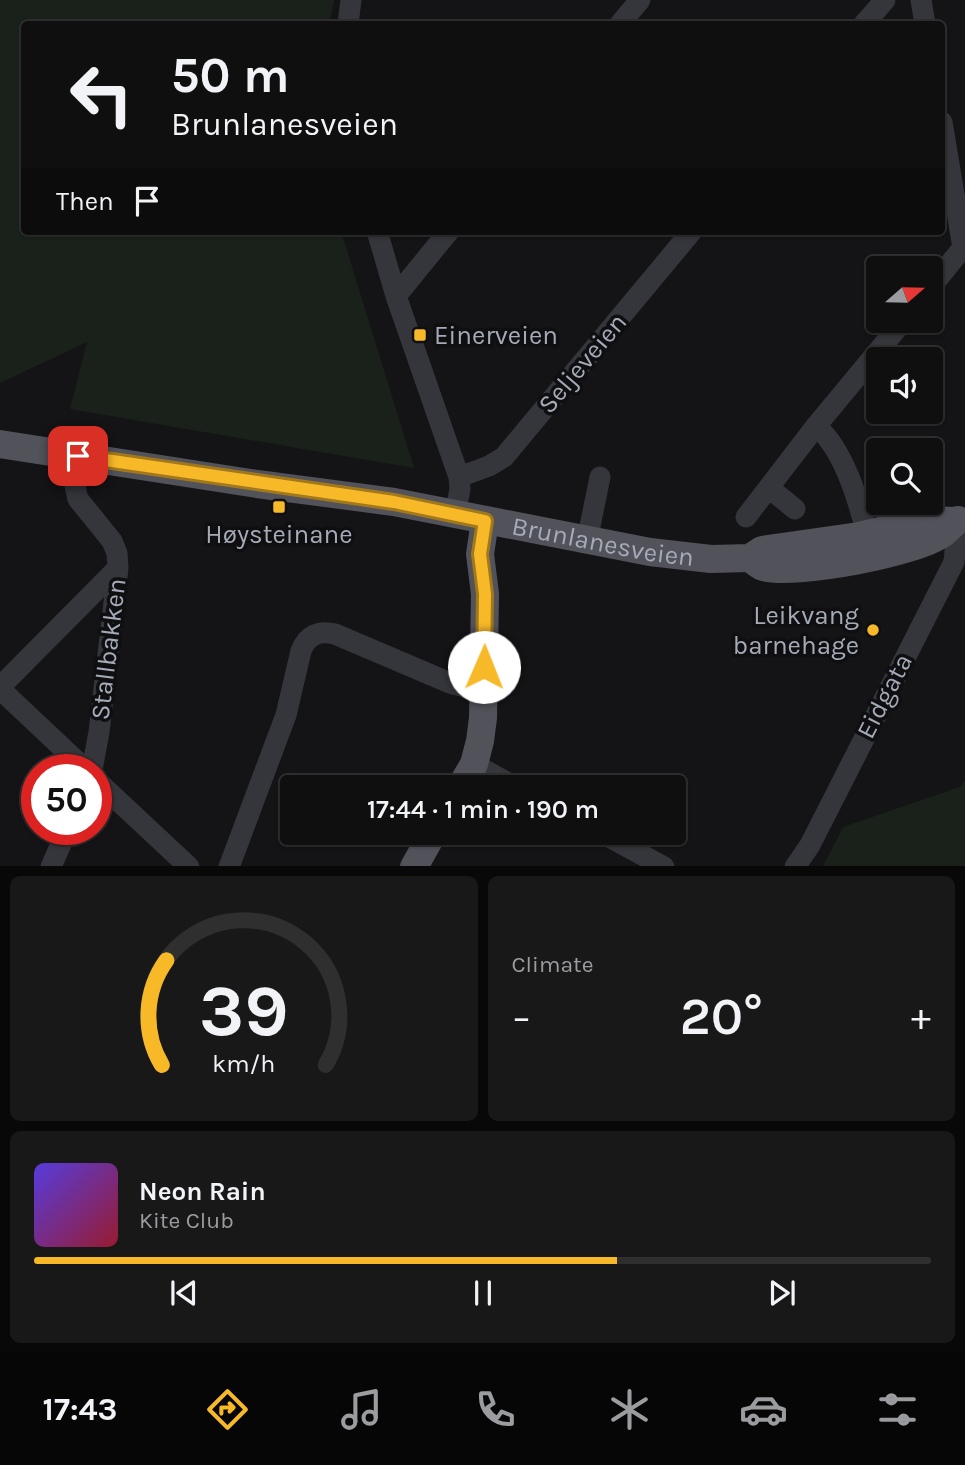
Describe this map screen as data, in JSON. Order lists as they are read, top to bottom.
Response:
{
  "streets": {
    "main road": ["Brunlanesveien"],
    "street": ["Seljeveien", "Stallbakken", "Eidgata"]
  },
  "crossings": [
    ["Brunlanesveien", "Stallbakken"],
    ["Brunlanesveien", "Eidgata"]
  ],
  "places": {
    "transit": ["Einerveien", "Høysteinane"],
    "other": ["Leikvang barnehage"]
  },
  "north": "right",
  "page": {
    "turn": ["50 m", "Brunlanesveien"],
    "then": "Then",
    "limit": "50",
    "trip": "17:44 · 1 min · 190 m",
    "tile": "Climate",
    "heat": ["−", "20°", "+"],
    "song": ["Neon Rain", "Kite Club"],
    "tabs": "17:43",
    "gauge": ["39", "km/h"]
  }
}
